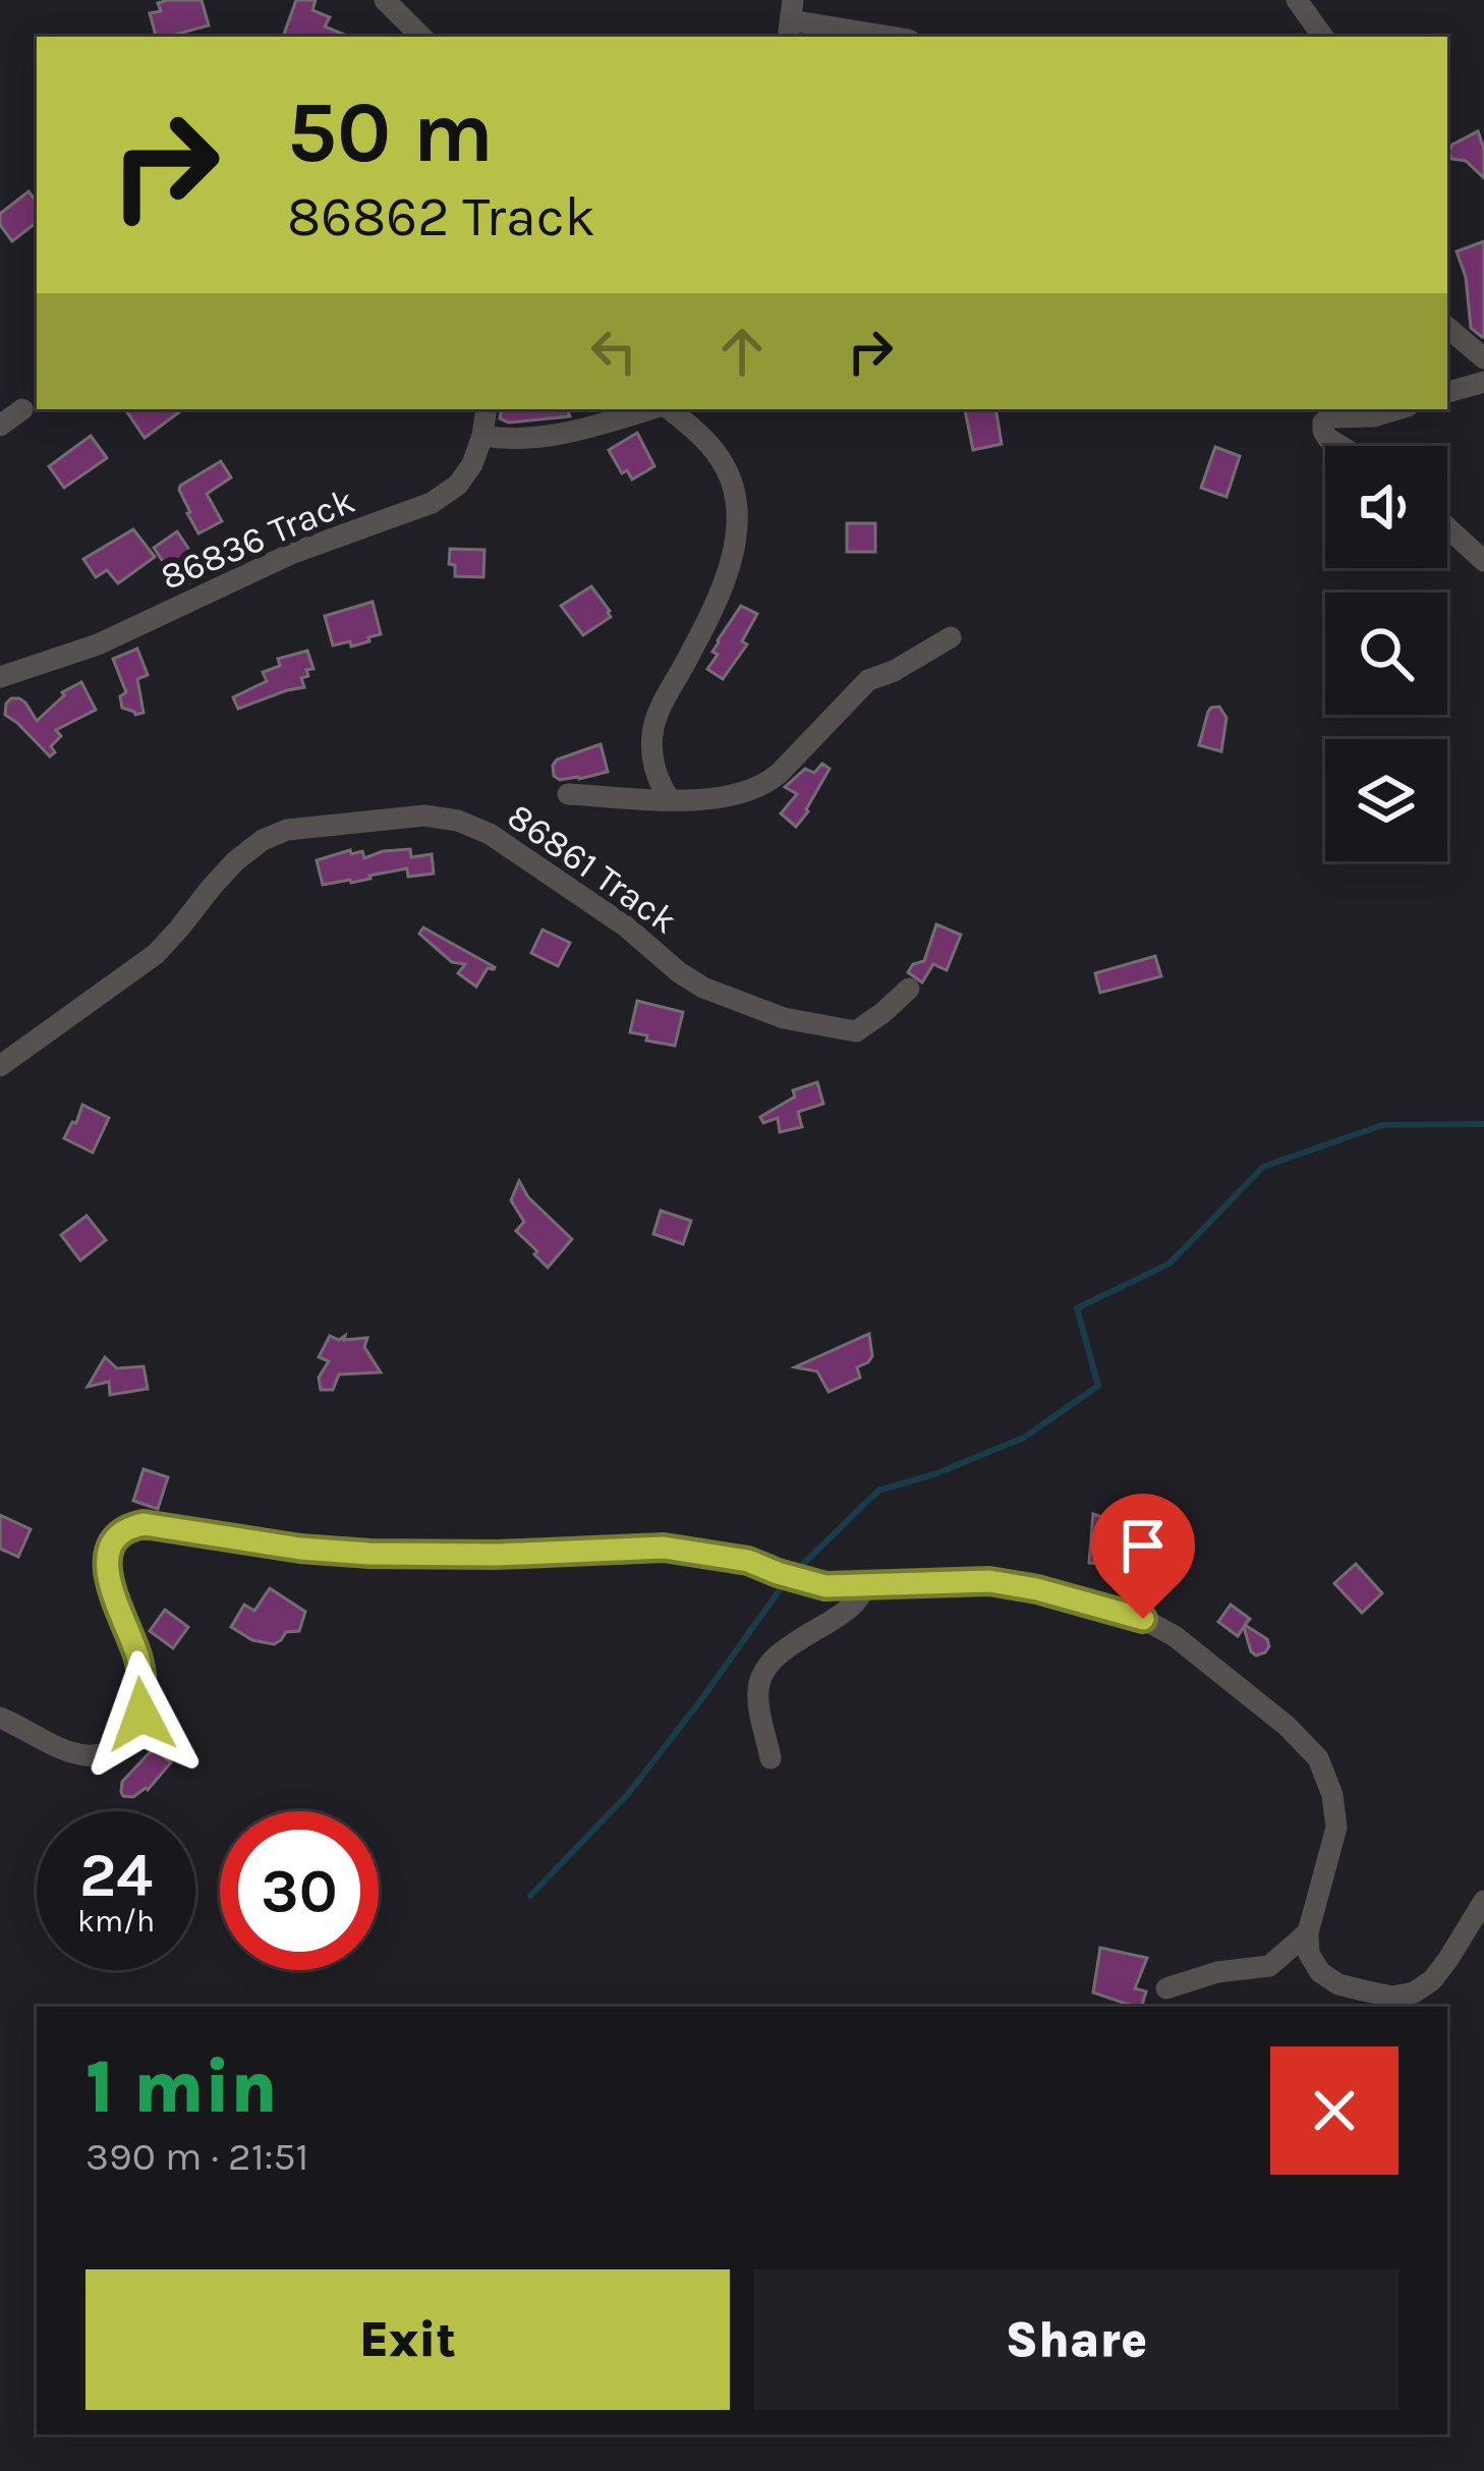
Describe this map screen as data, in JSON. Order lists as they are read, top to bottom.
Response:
{
  "streets": {
    "street": ["86836 Track", "86861 Track"]
  },
  "page": {
    "turn": ["50 m", "86862 Track"],
    "speed": "24 km/h",
    "limit": "30",
    "heading": ["1 min", "390 m · 21:51"],
    "buttons": ["Exit", "Share"]
  }
}
